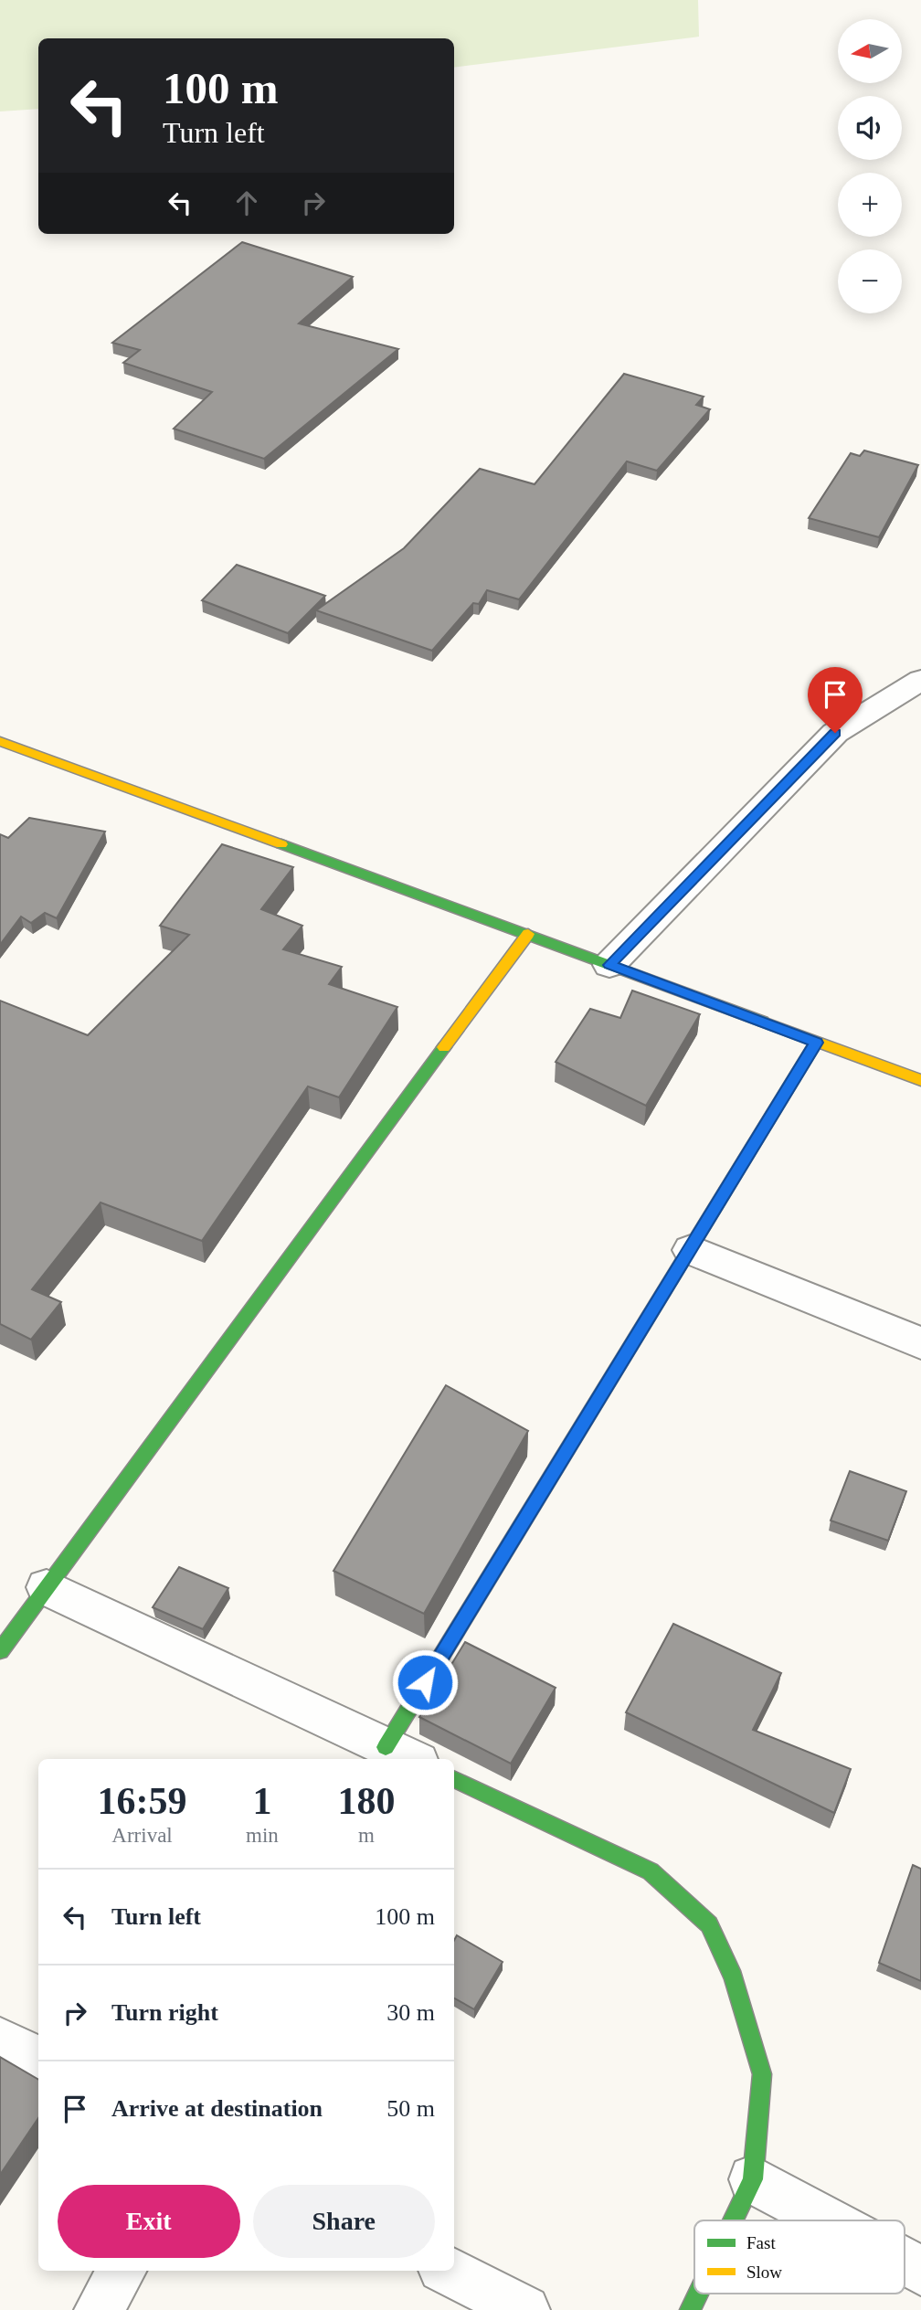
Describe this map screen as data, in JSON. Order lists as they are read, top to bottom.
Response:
{
  "legend": ["Fast", "Slow"],
  "north": "left",
  "page": {
    "map_buttons": ["+", "−"],
    "turn": ["100 m", "Turn left"],
    "eta": [
      "16:59",
      "Arrival",
      "1",
      "min",
      "180",
      "m"
    ],
    "list": [
      {
        "name": "Turn left",
        "value": "100 m"
      },
      {
        "name": "Turn right",
        "value": "30 m"
      },
      {
        "name": "Arrive at destination",
        "value": "50 m"
      }
    ],
    "buttons": ["Exit", "Share"]
  }
}
